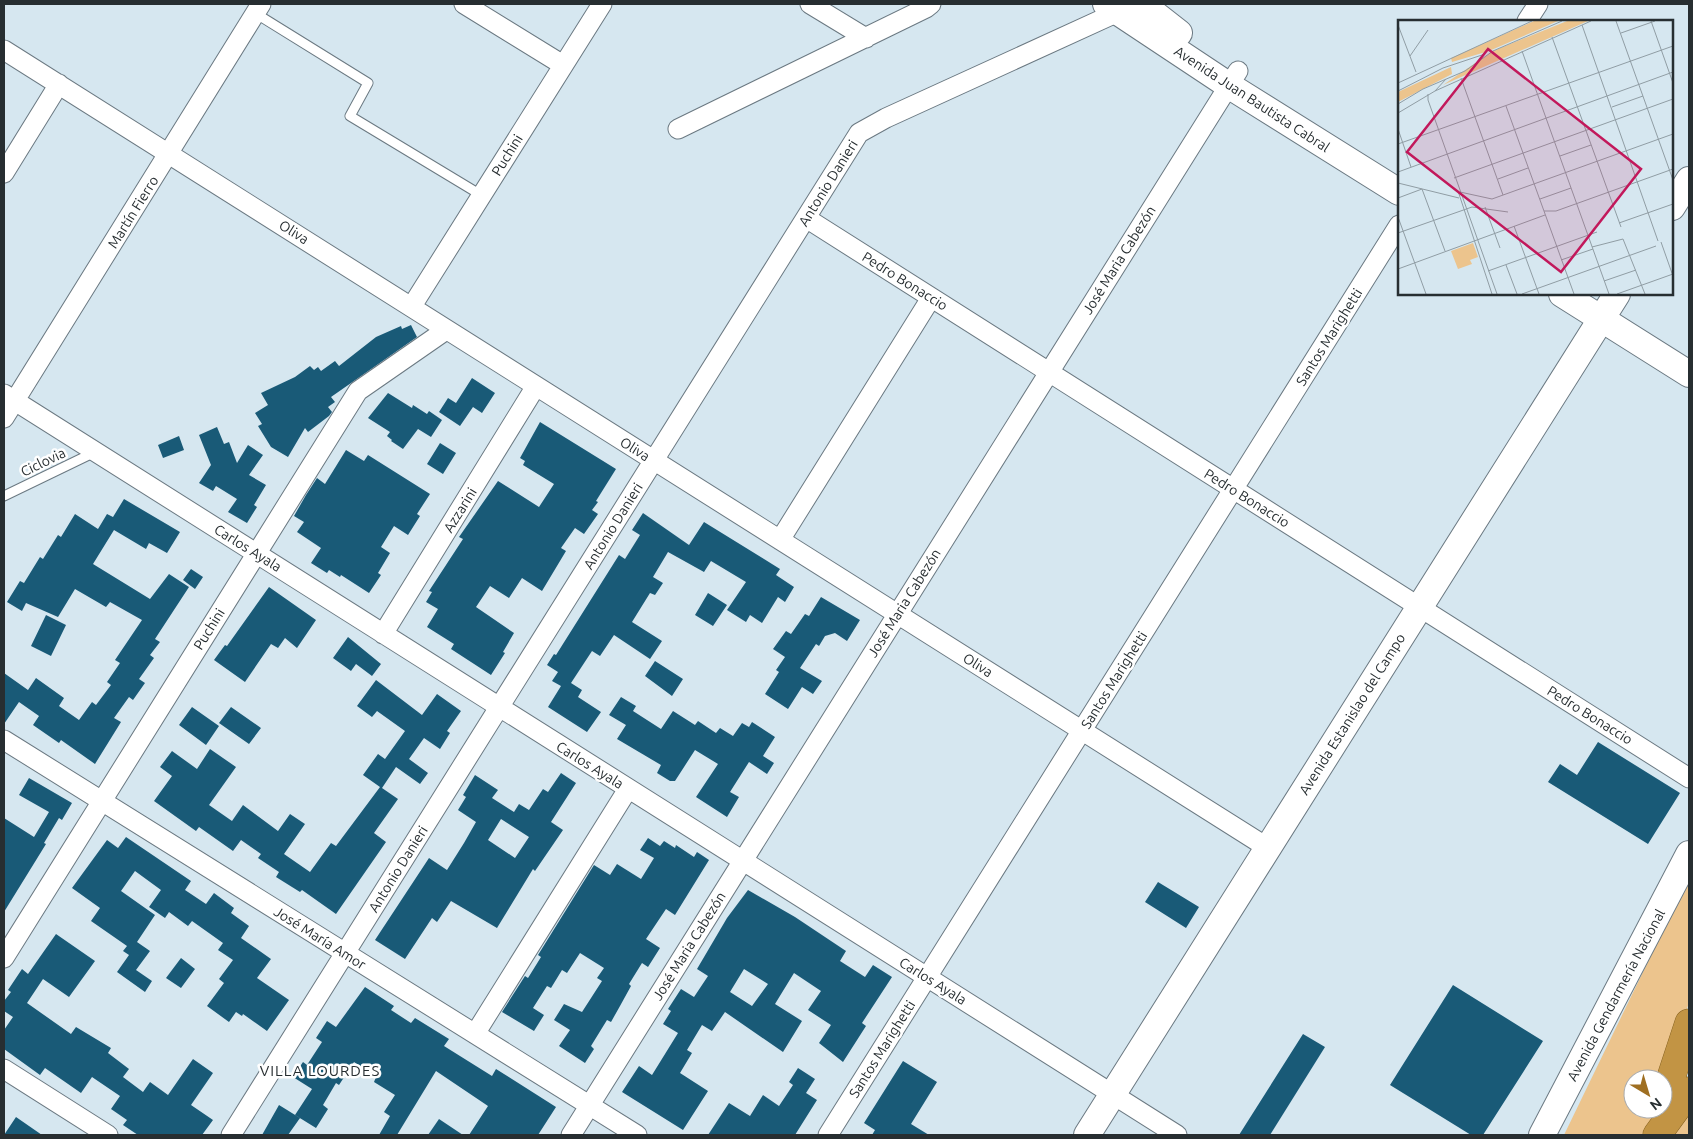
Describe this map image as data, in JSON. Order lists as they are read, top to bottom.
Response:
{
  "streets": {
    "main road": ["Avenida Juan Bautista Cabral", "Avenida Estanislao del Campo", "Avenida Gendarmería Nacional"],
    "street": [
      "Puchini",
      "Antonio Danieri",
      "Martín Fierro",
      "Oliva",
      "José Maria Cabezón",
      "Pedro Bonaccio",
      "Santos Marighetti",
      "Azzarini",
      "Carlos Ayala",
      "José María Amor"
    ],
    "lane": ["Ciclovia"]
  },
  "crossings": [
    ["Avenida Juan Bautista Cabral", "Antonio Danieri"],
    ["Avenida Juan Bautista Cabral", "José Maria Cabezón"],
    ["Puchini", "Oliva"],
    ["Puchini", "Carlos Ayala"],
    ["Puchini", "José María Amor"],
    ["Antonio Danieri", "Oliva"],
    ["Antonio Danieri", "Pedro Bonaccio"],
    ["Antonio Danieri", "Carlos Ayala"],
    ["Antonio Danieri", "José María Amor"],
    ["Martín Fierro", "Oliva"],
    ["Martín Fierro", "Carlos Ayala"],
    ["Oliva", "José Maria Cabezón"],
    ["Oliva", "Santos Marighetti"],
    ["Oliva", "Azzarini"],
    ["Oliva", "Avenida Estanislao del Campo"],
    ["José Maria Cabezón", "Pedro Bonaccio"],
    ["José Maria Cabezón", "Carlos Ayala"],
    ["José Maria Cabezón", "José María Amor"],
    ["Pedro Bonaccio", "Santos Marighetti"],
    ["Pedro Bonaccio", "Avenida Estanislao del Campo"],
    ["Santos Marighetti", "Carlos Ayala"],
    ["Ciclovia", "Carlos Ayala"],
    ["Azzarini", "Carlos Ayala"],
    ["Carlos Ayala", "Avenida Estanislao del Campo"]
  ],
  "districts": ["VILLA LOURDES"],
  "north": "bottom right"
}
